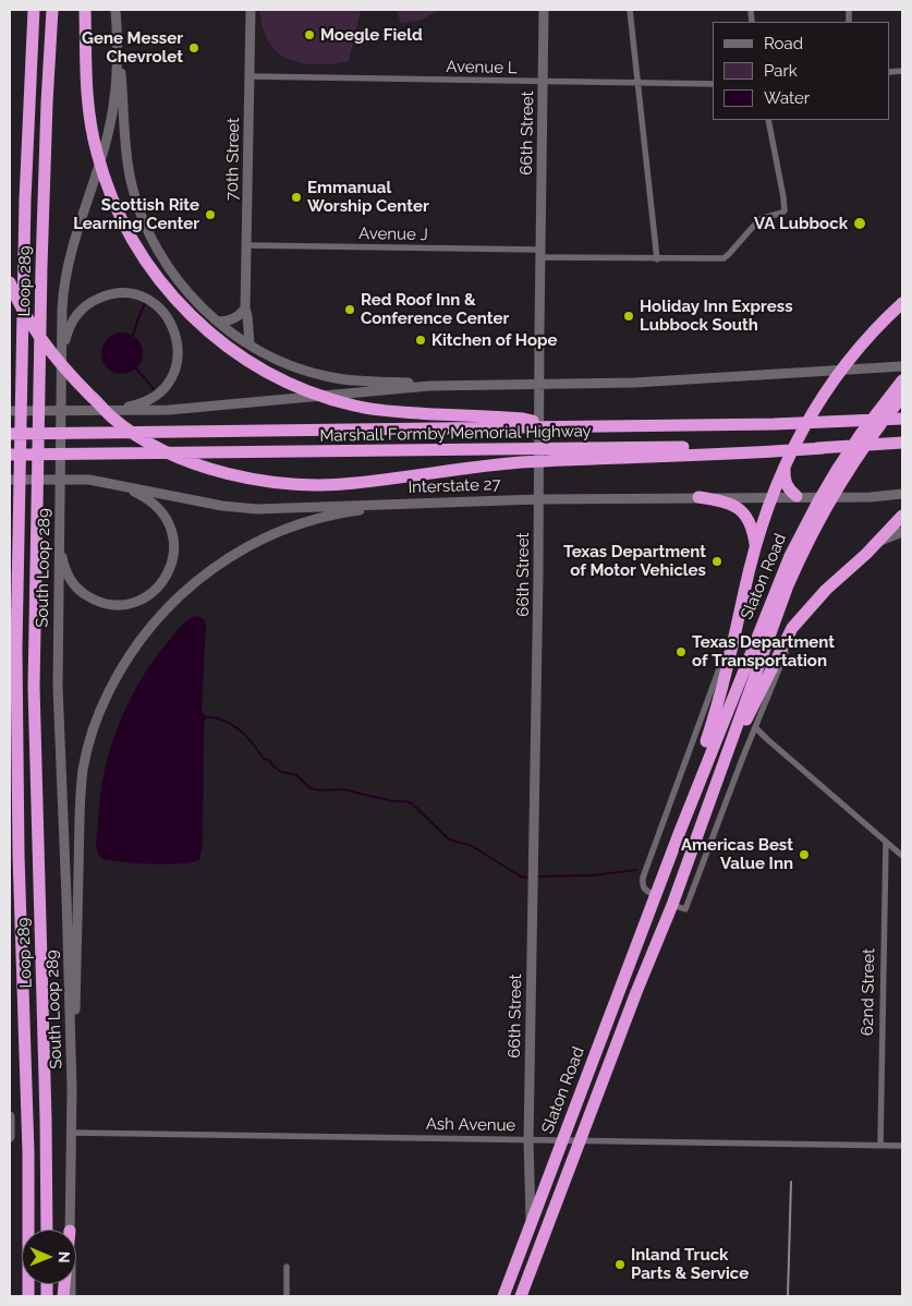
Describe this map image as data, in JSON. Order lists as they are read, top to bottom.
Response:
{
  "streets": {
    "highway": ["Loop 289", "Marshall Formby Memorial Highway", "Slaton Road"],
    "main road": [
      "66th Street",
      "70th Street",
      "Interstate 27",
      "South Loop 289"
    ],
    "street": [
      "Avenue L",
      "Avenue J",
      "62nd Street",
      "Ash Avenue"
    ]
  },
  "crossings": [
    ["Avenue L", "66th Street"],
    ["Avenue L", "70th Street"],
    ["66th Street", "Avenue J"],
    ["66th Street", "Interstate 27"],
    ["66th Street", "Slaton Road"],
    ["66th Street", "Ash Avenue"],
    ["70th Street", "Avenue J"],
    ["South Loop 289", "Ash Avenue"],
    ["Slaton Road", "Ash Avenue"],
    ["62nd Street", "Ash Avenue"]
  ],
  "places": [
    "Moegle Field",
    "Gene Messer Chevrolet",
    "Emmanual Worship Center",
    "Scottish Rite Learning Center",
    "VA Lubbock",
    "Red Roof Inn & Conference Center",
    "Holiday Inn Express Lubbock South",
    "Kitchen of Hope",
    "Texas Department of Motor Vehicles",
    "Texas Department of Transportation",
    "Americas Best Value Inn",
    "Inland Truck Parts & Service"
  ],
  "legend": ["Road", "Park", "Water"],
  "north": "right"
}
